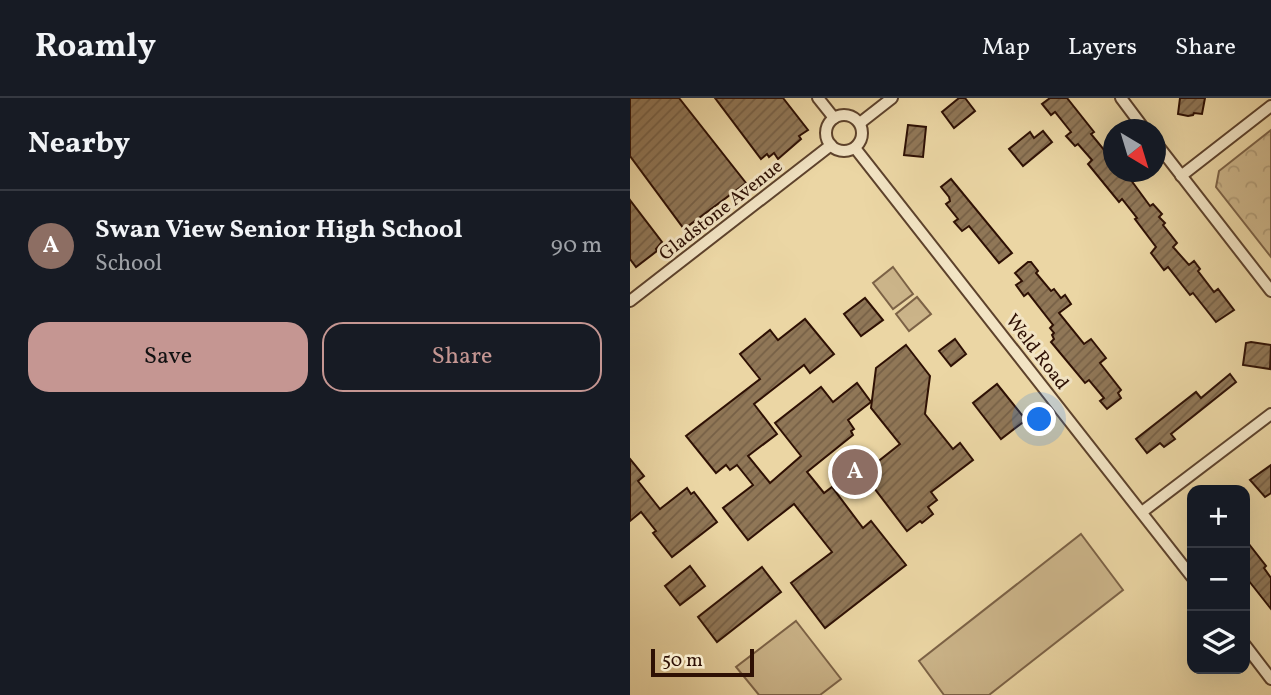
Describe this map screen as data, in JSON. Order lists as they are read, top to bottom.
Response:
{
  "streets": {
    "street": ["Gladstone Avenue", "Weld Road"]
  },
  "crossings": [
    ["Gladstone Avenue", "Weld Road"]
  ],
  "scale_bar": "50 m",
  "north": "bottom right",
  "page": {
    "header": "Roamly",
    "nav": ["Map", "Layers", "Share"],
    "heading": "Nearby",
    "list": [
      {
        "mark": "A",
        "name": "Swan View Senior High School",
        "note": "School",
        "value": "90 m"
      }
    ],
    "buttons": ["Save", "Share"],
    "pins": "A",
    "map_buttons": ["+", "−"],
    "scale": "50 m"
  }
}
